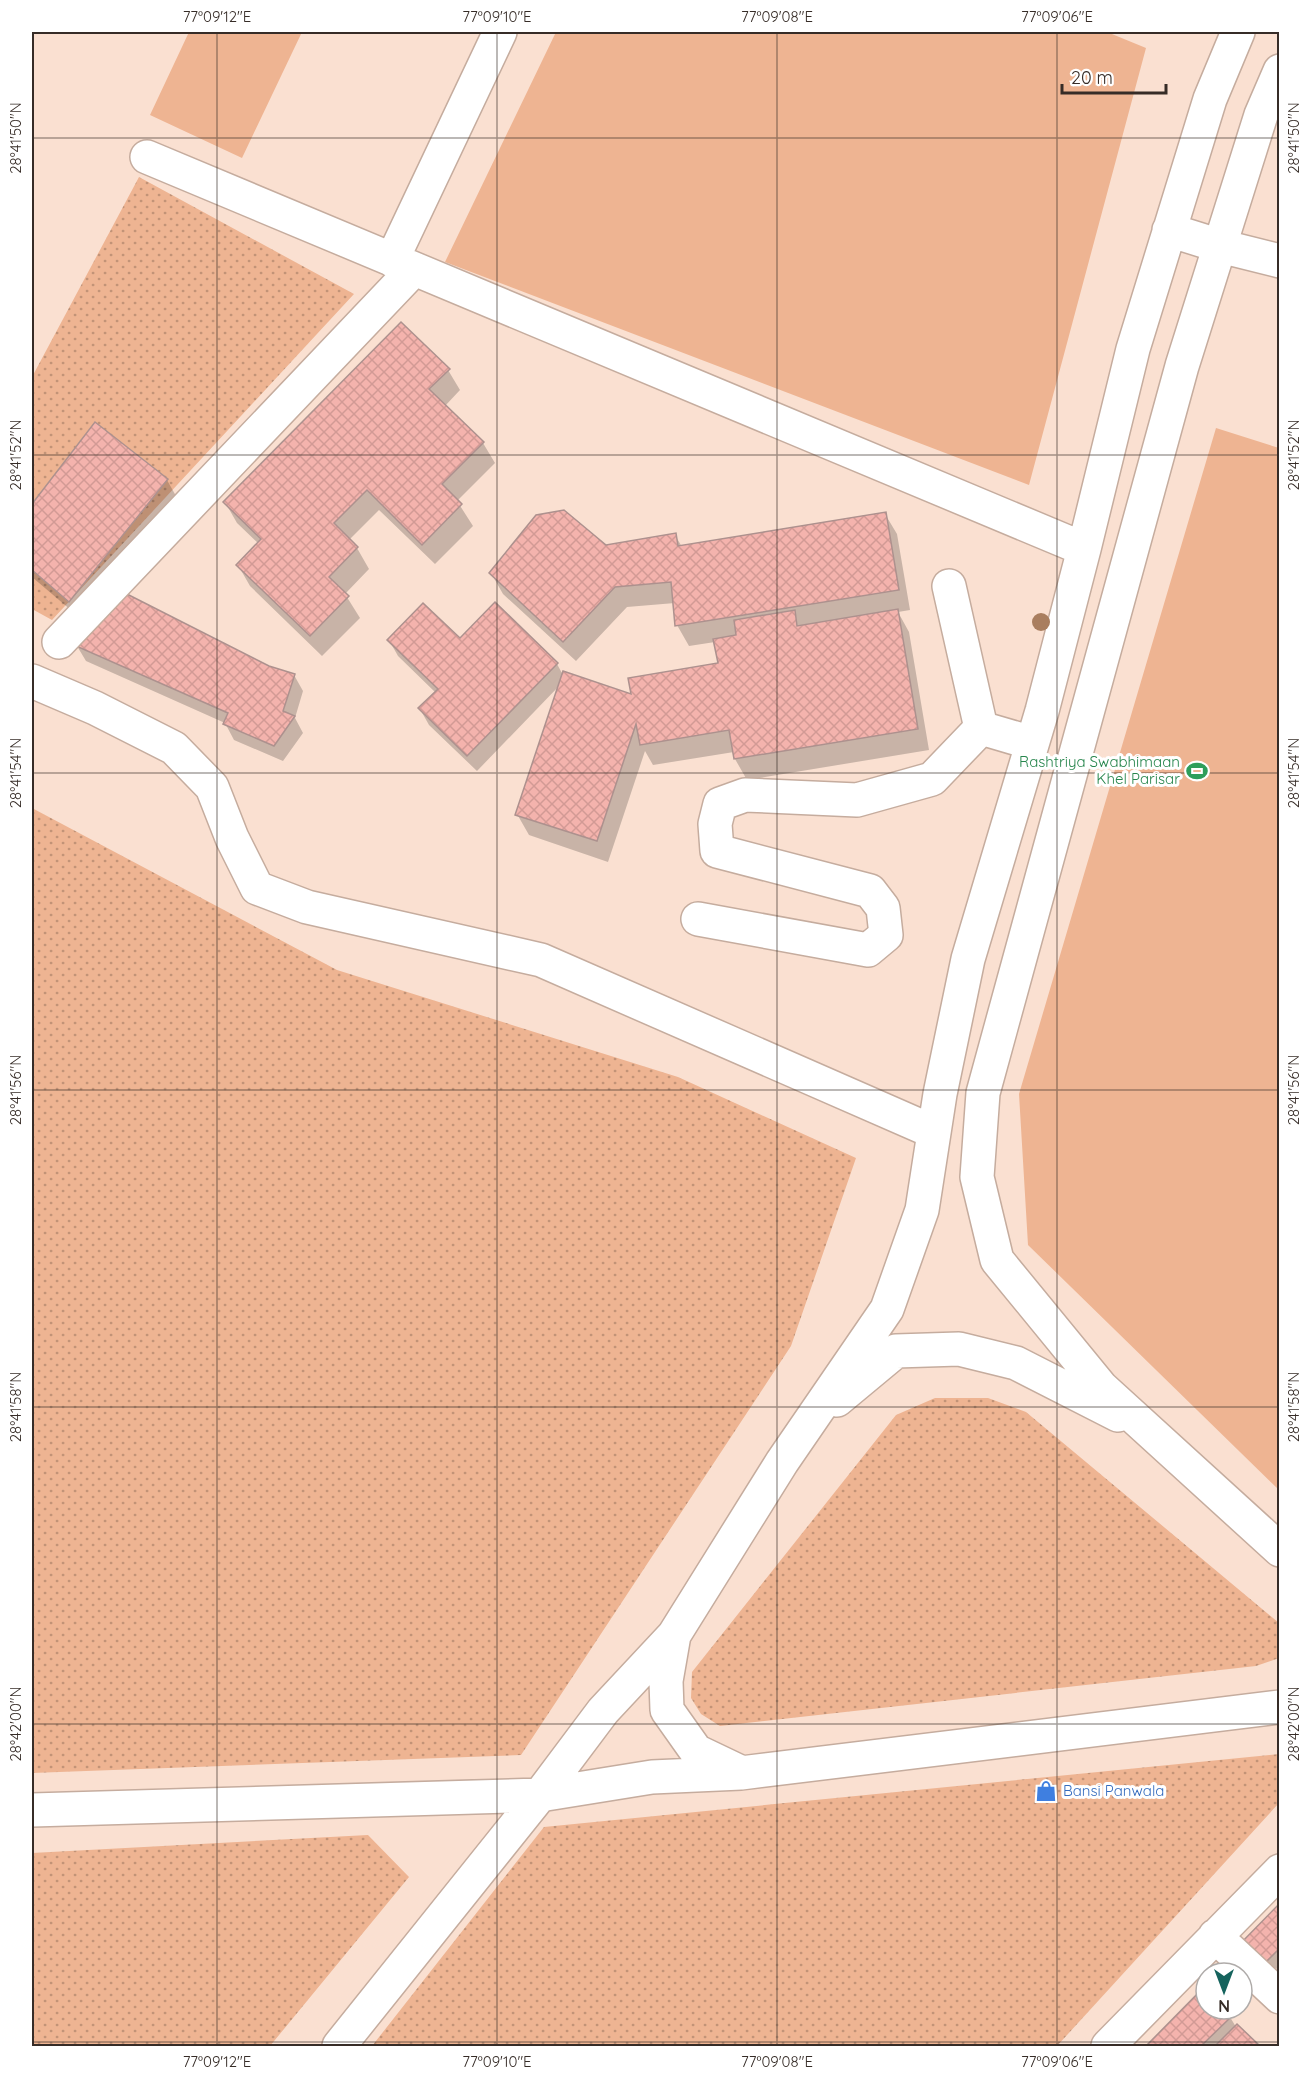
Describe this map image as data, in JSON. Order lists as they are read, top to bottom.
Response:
{
  "places": {
    "sports": ["Rashtriya Swabhimaan Khel Parisar"],
    "shop": ["Bansi Panwala"]
  },
  "scale_bar": "20 m",
  "north": "bottom",
  "coordinates": [
    "77°09'12\"E",
    "77°09'10\"E",
    "77°09'08\"E",
    "77°09'06\"E",
    "28°41'50\"N",
    "28°41'52\"N",
    "28°41'54\"N",
    "28°41'56\"N",
    "28°41'58\"N",
    "28°42'00\"N"
  ]
}
